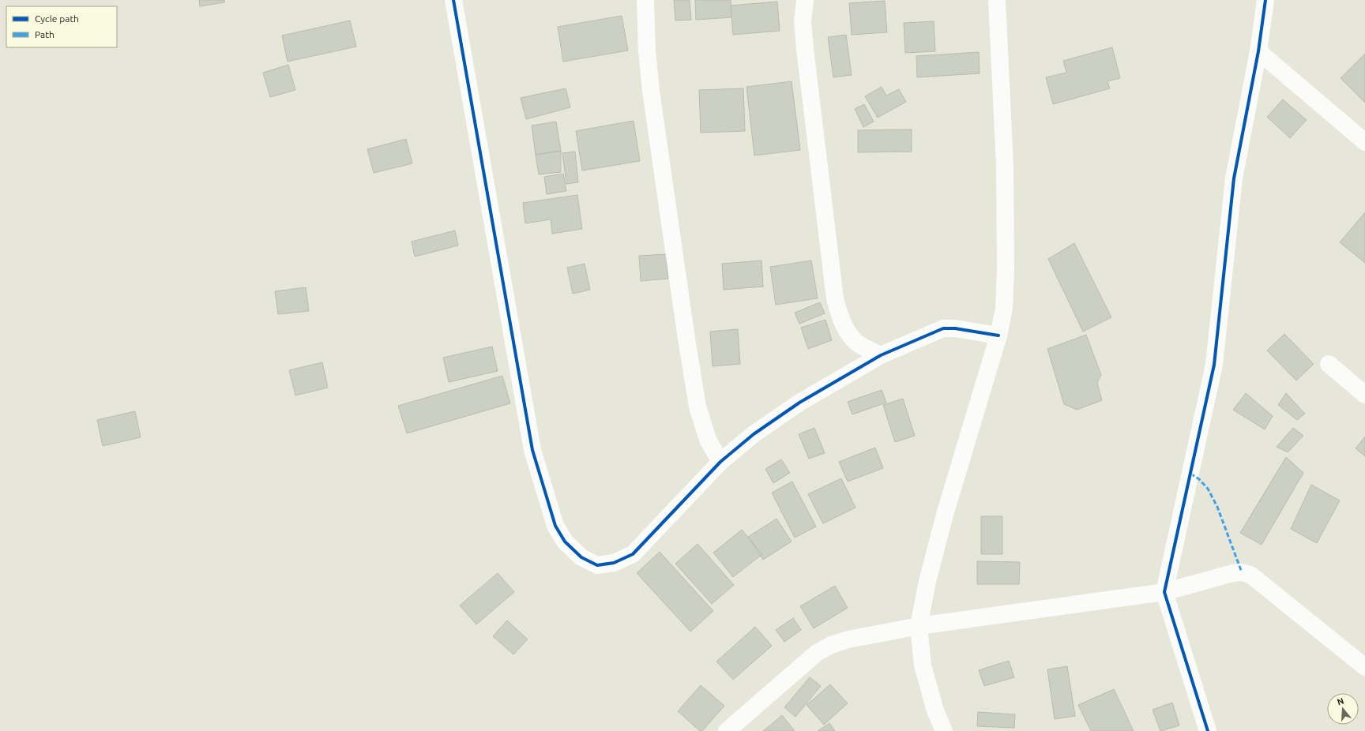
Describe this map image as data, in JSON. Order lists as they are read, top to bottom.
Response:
{
  "legend": ["Cycle path", "Path"],
  "north": "top"
}
